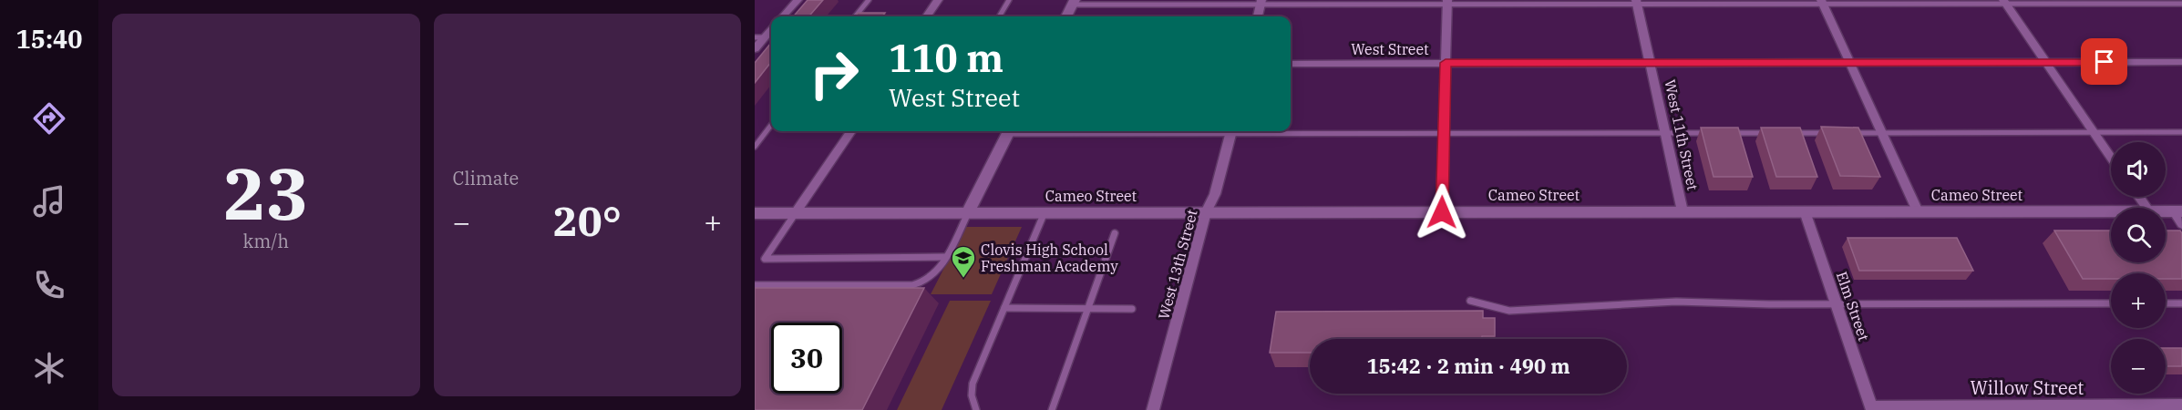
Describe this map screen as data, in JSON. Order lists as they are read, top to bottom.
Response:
{
  "streets": {
    "street": [
      "West Street",
      "West 11th Street",
      "Cameo Street",
      "West 13th Street",
      "Elm Street",
      "Willow Street"
    ]
  },
  "crossings": [
    ["West Street", "West 11th Street"],
    ["West 11th Street", "Cameo Street"],
    ["Cameo Street", "West 13th Street"],
    ["Cameo Street", "Elm Street"],
    ["Elm Street", "Willow Street"]
  ],
  "places": {
    "school or university": ["Clovis High School Freshman Academy"]
  },
  "page": {
    "tabs": "15:40",
    "tile": [
      ["23", "km/h"],
      "Climate"
    ],
    "turn": ["110 m", "West Street"],
    "map_buttons": ["+", "−"],
    "heat": ["−", "20°", "+"],
    "limit": "30",
    "trip": "15:42 · 2 min · 490 m"
  }
}
